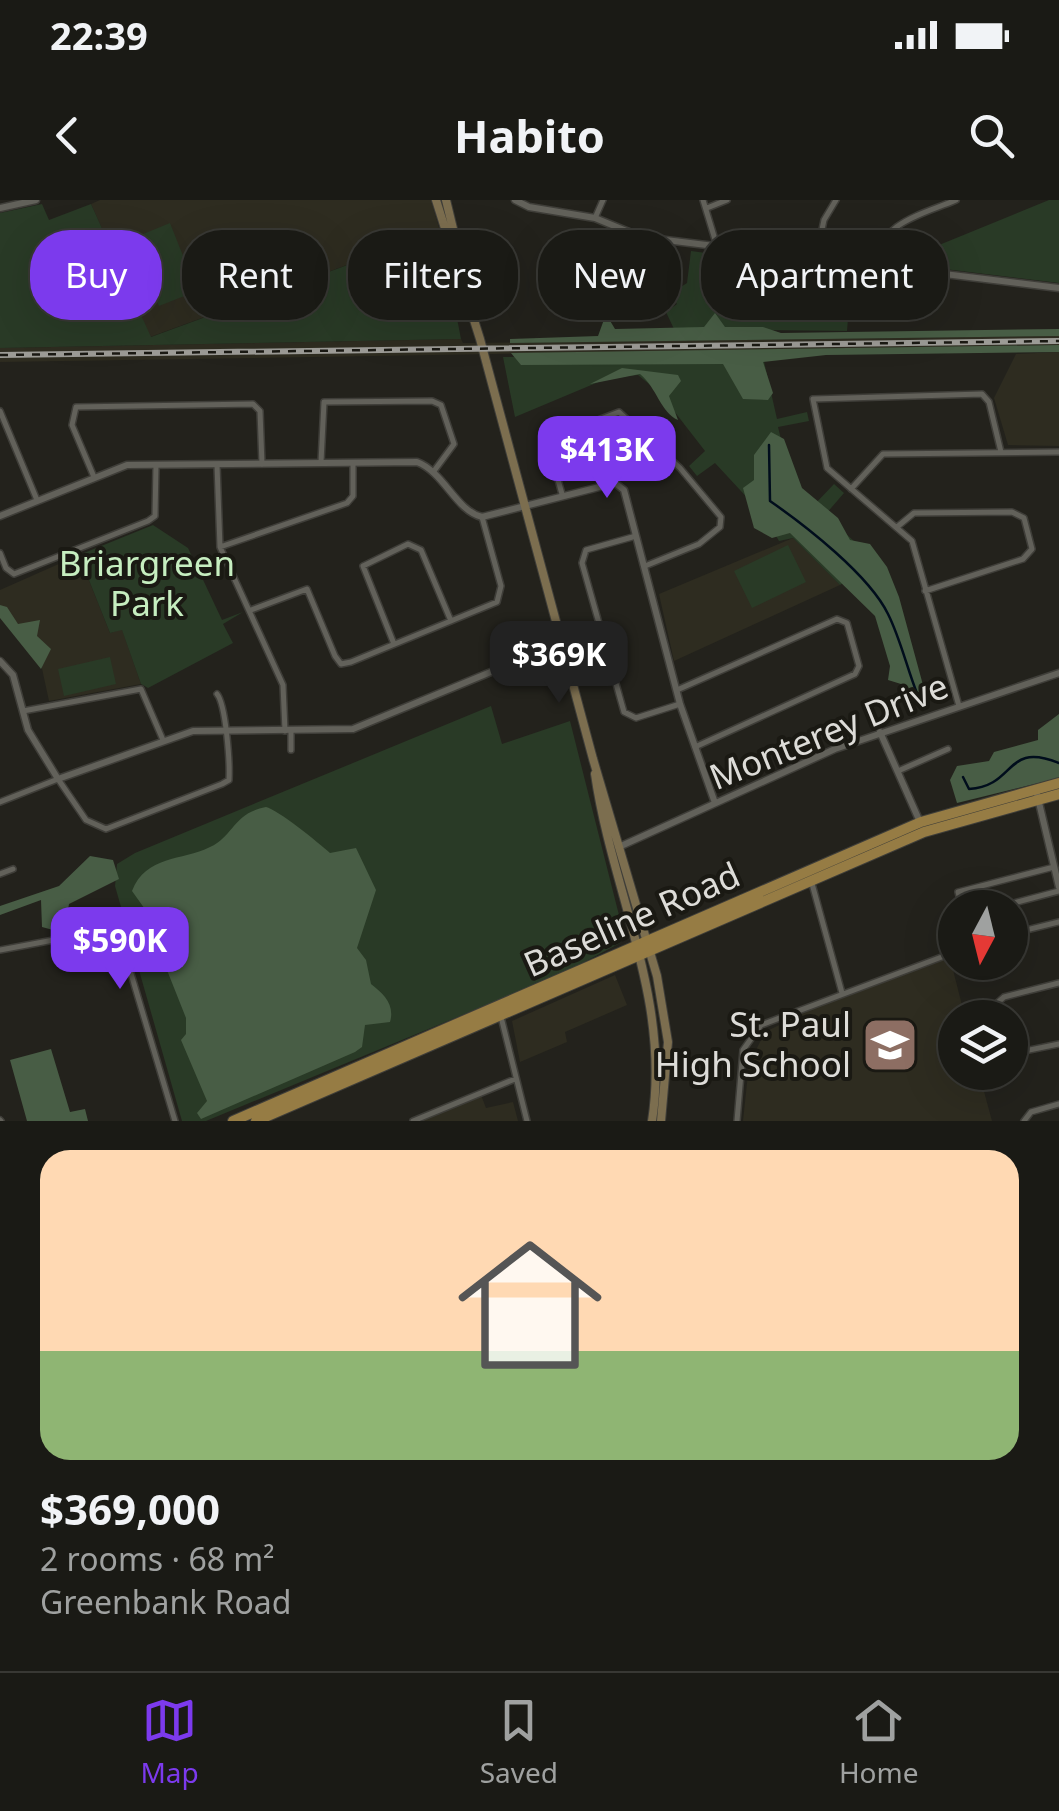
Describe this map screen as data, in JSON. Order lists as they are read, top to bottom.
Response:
{
  "streets": {
    "main road": ["Baseline Road"],
    "street": ["Monterey Drive"]
  },
  "parks": ["Briargreen Park"],
  "places": {
    "school or university": ["St. Paul High School"]
  },
  "north": "bottom",
  "page": {
    "status": "22:39",
    "header": "Habito",
    "chip": [
      "Buy",
      "Rent",
      "Filters",
      "New",
      "Apartment"
    ],
    "price": ["$413K", "$369K", "$590K"],
    "list": [
      {
        "name": "$369,000",
        "note": "2 rooms · 68 m² · Greenbank Road"
      }
    ],
    "tabs": ["Map", "Saved", "Home"]
  }
}
